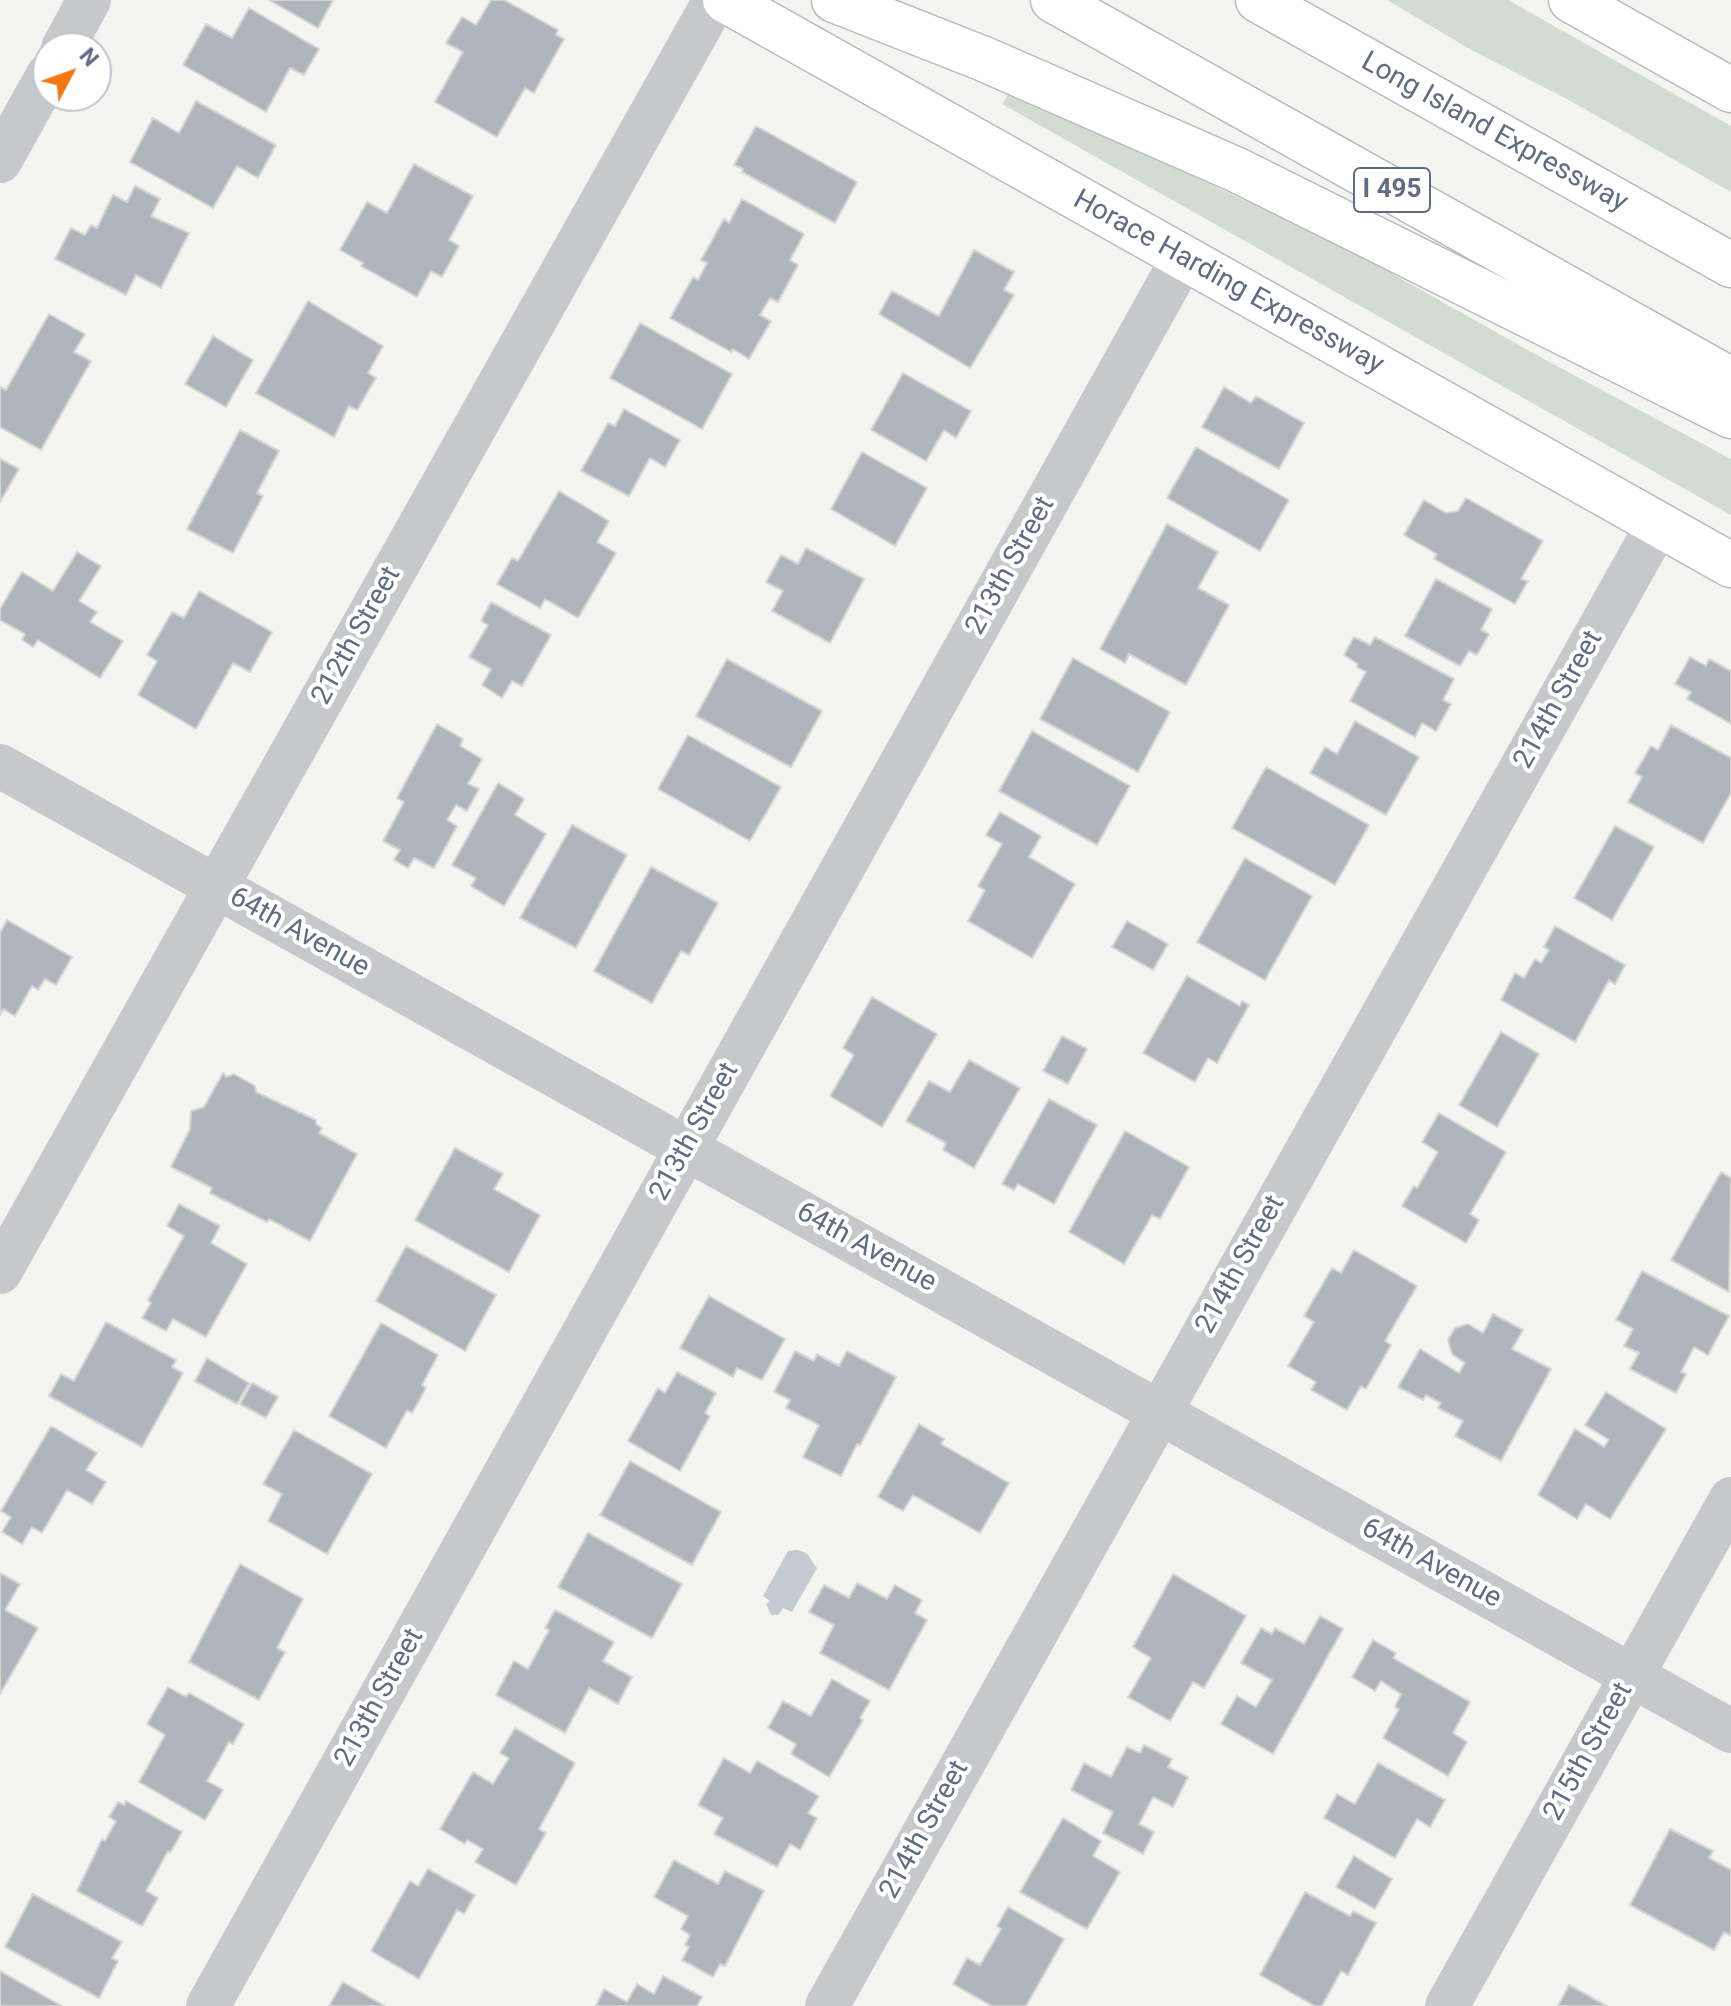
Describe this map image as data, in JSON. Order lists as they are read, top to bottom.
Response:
{
  "streets": {
    "main road": ["Long Island Expressway", "I 495", "Horace Harding Expressway"],
    "street": [
      "213th Street",
      "212th Street",
      "214th Street",
      "64th Avenue",
      "215th Street"
    ]
  },
  "crossings": [
    ["Horace Harding Expressway", "213th Street"],
    ["Horace Harding Expressway", "214th Street"],
    ["213th Street", "64th Avenue"],
    ["212th Street", "64th Avenue"],
    ["214th Street", "64th Avenue"],
    ["64th Avenue", "215th Street"]
  ],
  "north": "top right"
}
